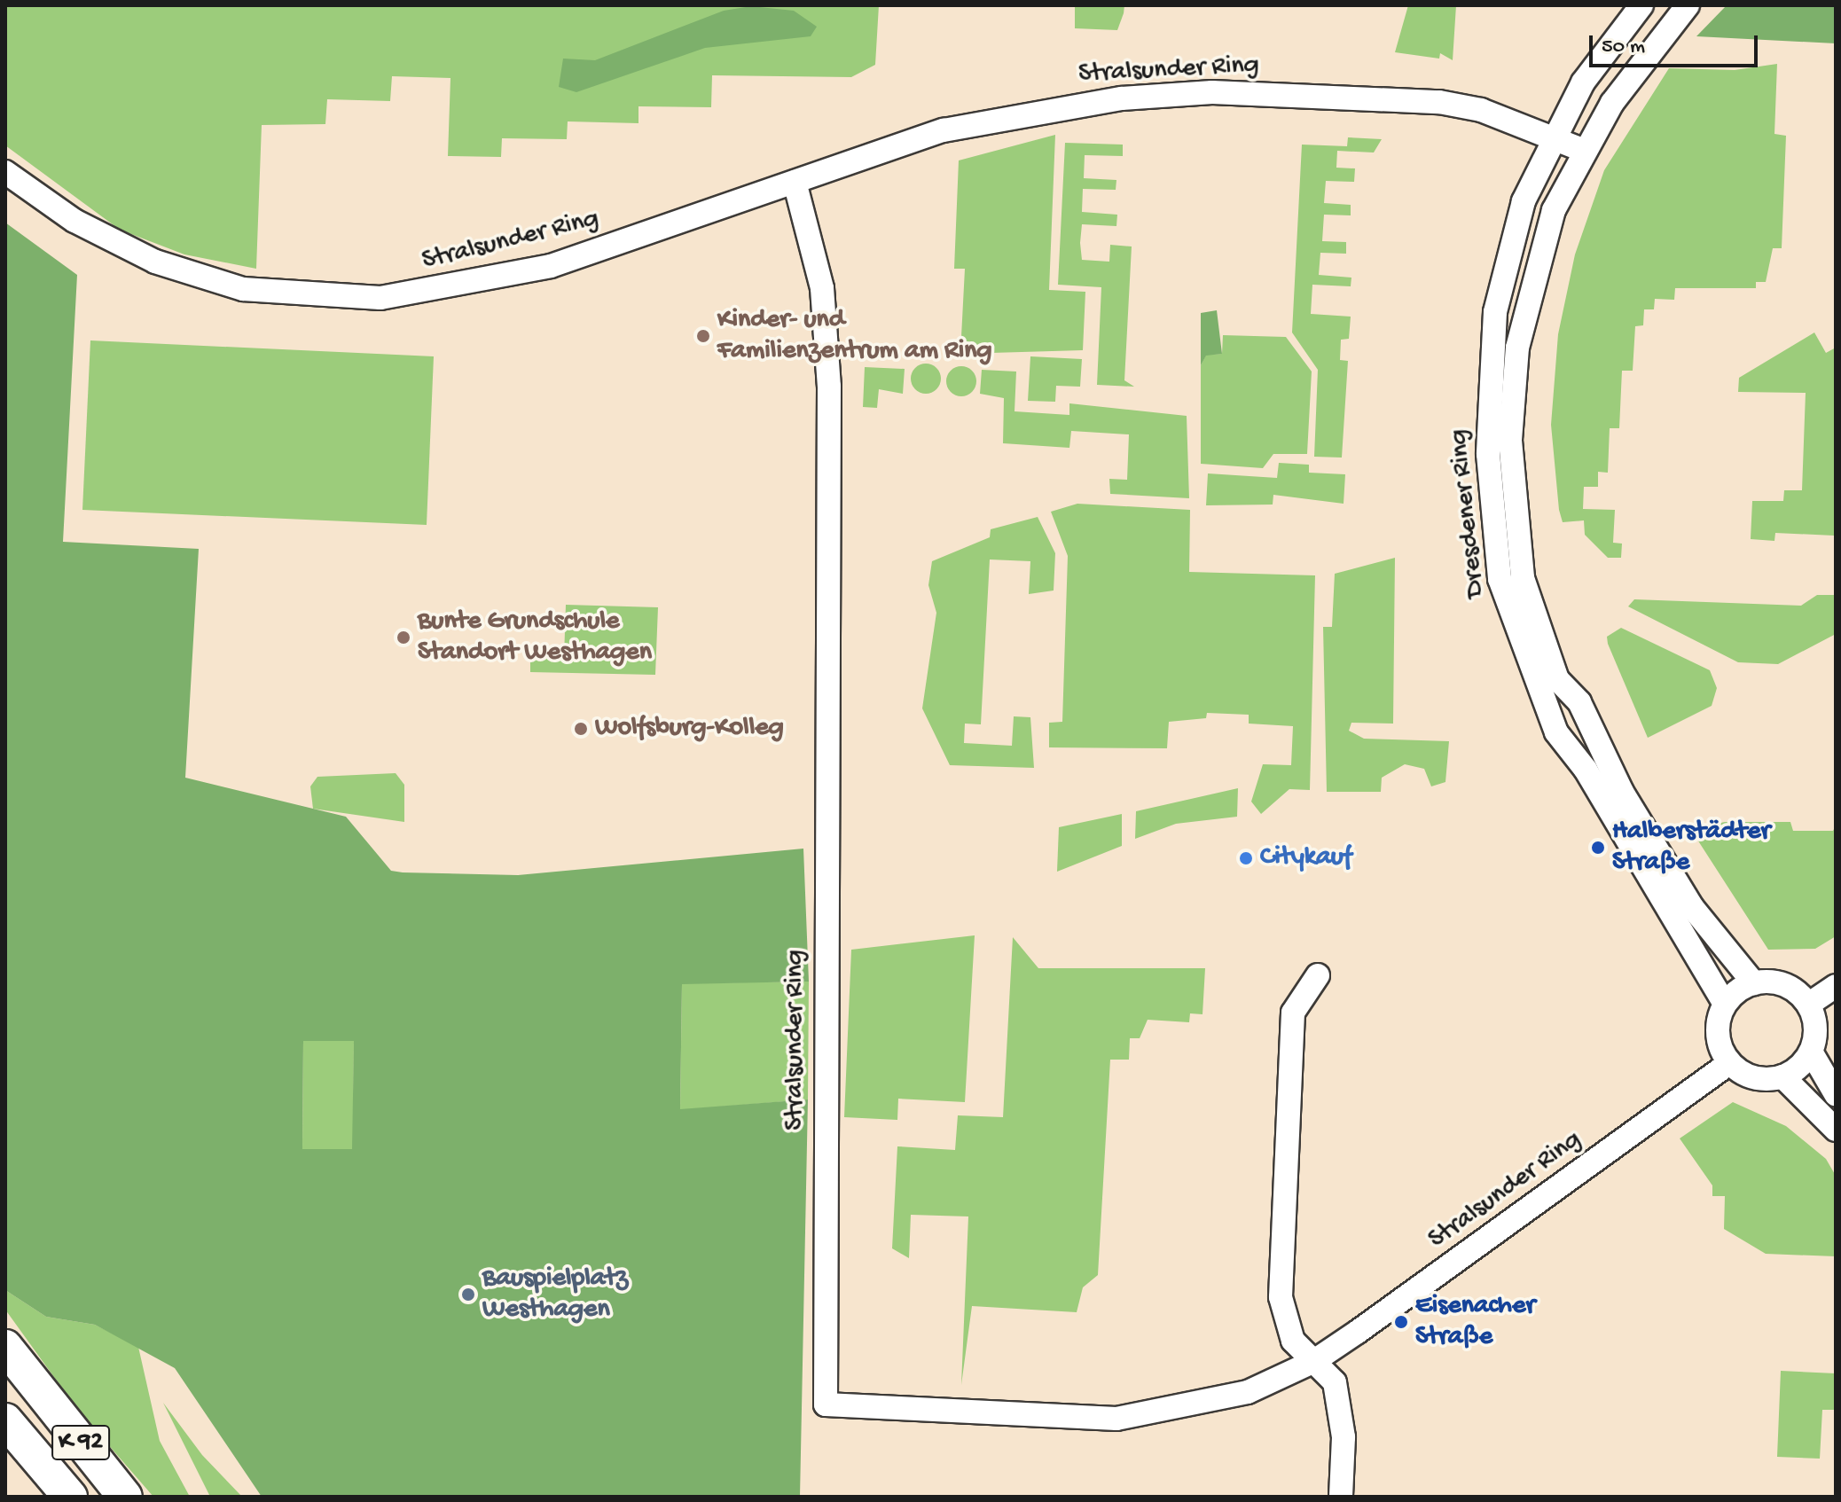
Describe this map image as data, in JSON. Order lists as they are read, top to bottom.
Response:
{
  "streets": {
    "highway": ["K 92"],
    "street": ["Stralsunder Ring", "Dresdener Ring"]
  },
  "crossings": [
    ["Stralsunder Ring", "Dresdener Ring"]
  ],
  "places": [
    "Kinder- und Familienzentrum am Ring",
    "Bunte Grundschule Standort Westhagen",
    "Wolfsburg-Kolleg",
    "Halberstädter Straße",
    "Citykauf",
    "Bauspielplatz Westhagen",
    "Eisenacher Straße"
  ],
  "scale_bar": "50 m"
}
